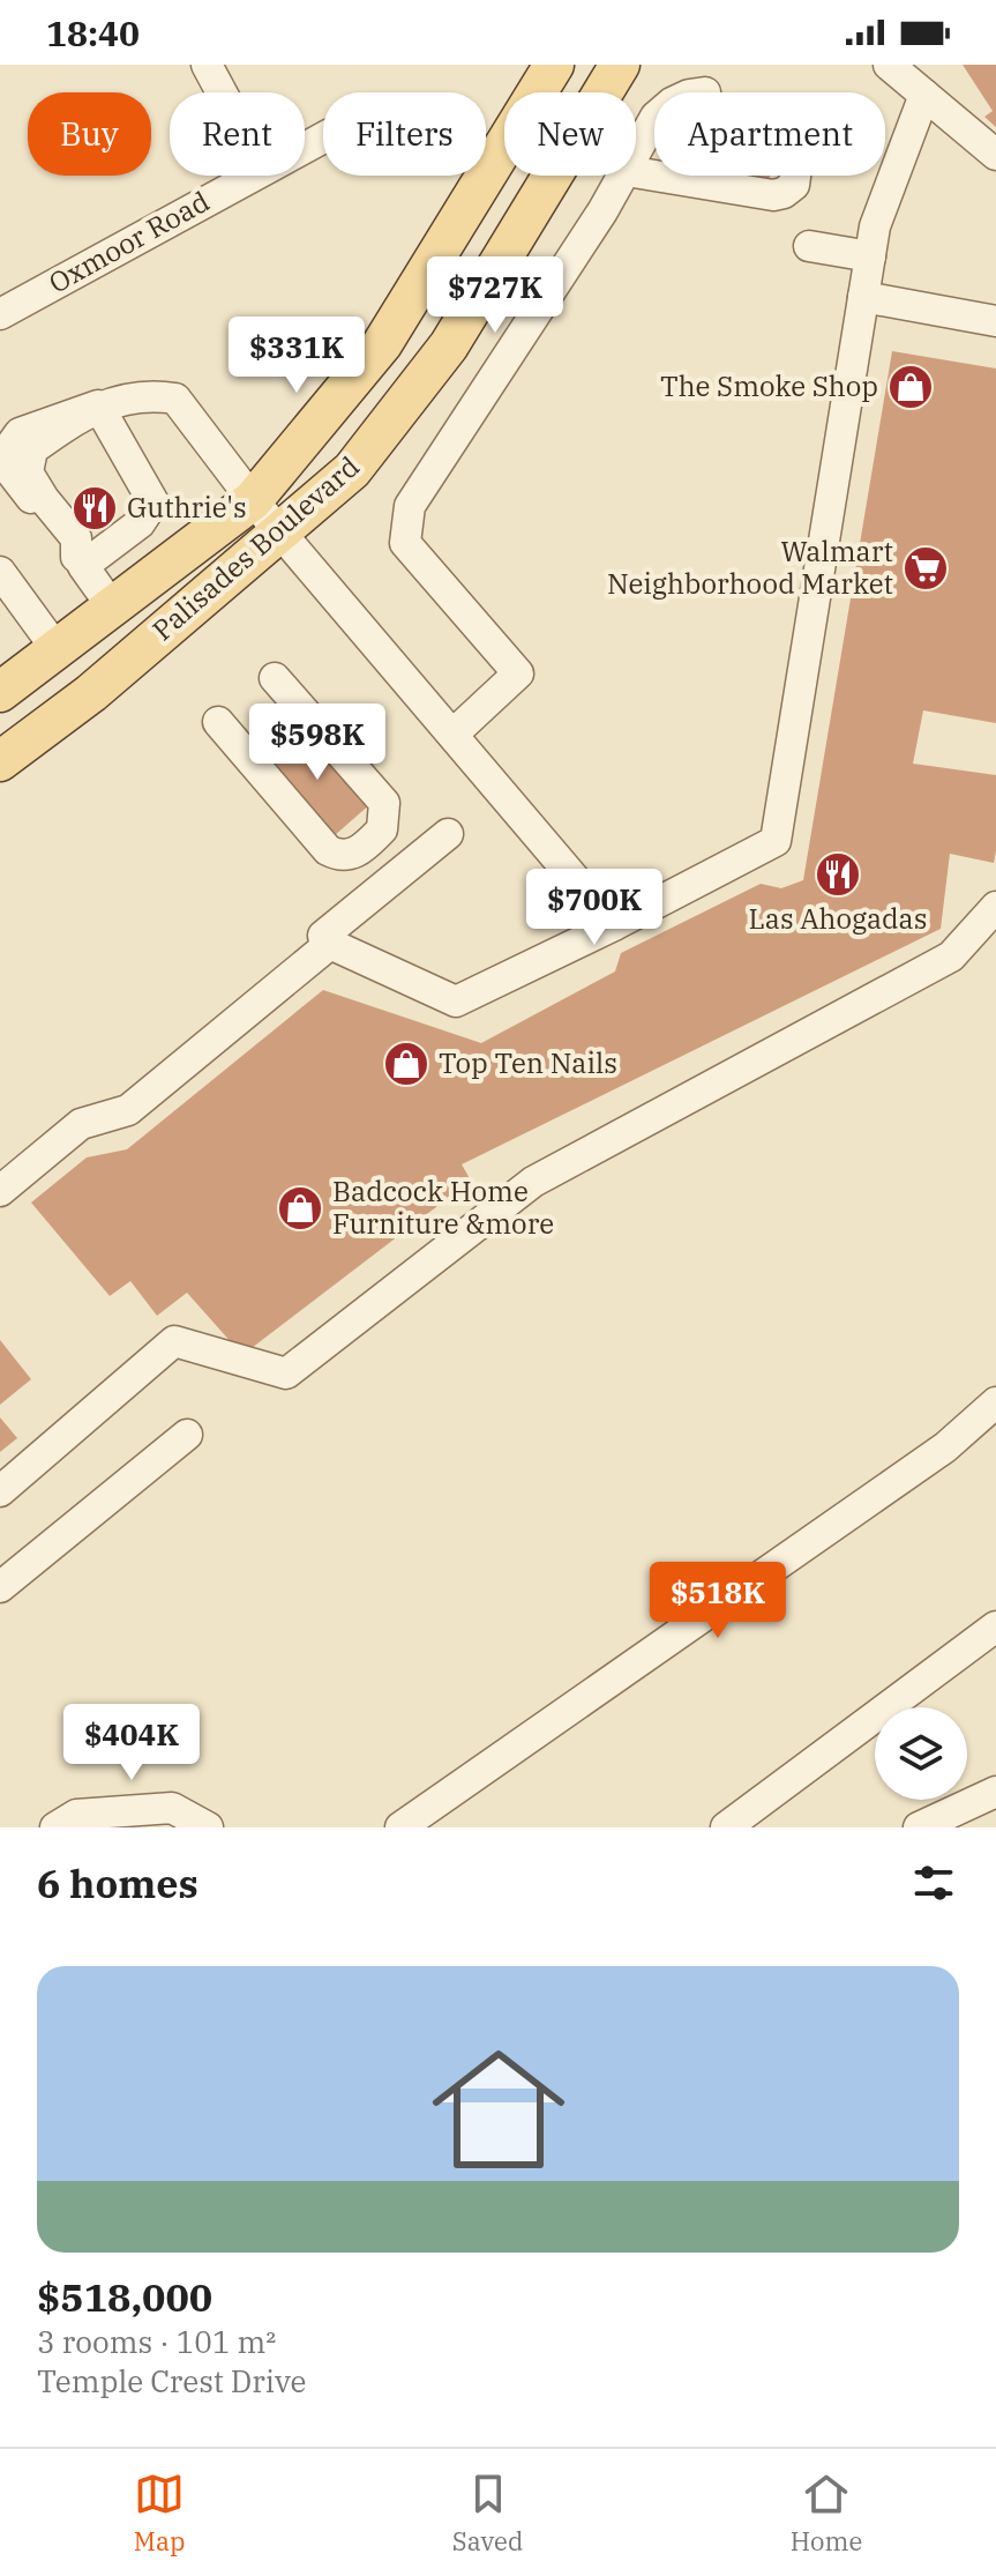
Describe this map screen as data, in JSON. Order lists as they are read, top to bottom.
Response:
{
  "streets": {
    "main road": ["Palisades Boulevard"],
    "street": ["Oxmoor Road"]
  },
  "places": {
    "shop": ["The Smoke Shop", "Top Ten Nails", "Badcock Home Furniture &more"],
    "restaurant": ["Guthrie's", "Las Ahogadas"],
    "supermarket": ["Walmart Neighborhood Market"]
  },
  "page": {
    "status": "18:40",
    "chip": [
      "Buy",
      "Rent",
      "Filters",
      "New",
      "Apartment"
    ],
    "price": [
      "$727K",
      "$331K",
      "$598K",
      "$700K",
      "$518K",
      "$404K"
    ],
    "heading": "6 homes",
    "list": [
      {
        "name": "$518,000",
        "note": "3 rooms · 101 m² · Temple Crest Drive"
      }
    ],
    "tabs": ["Map", "Saved", "Home"]
  }
}
